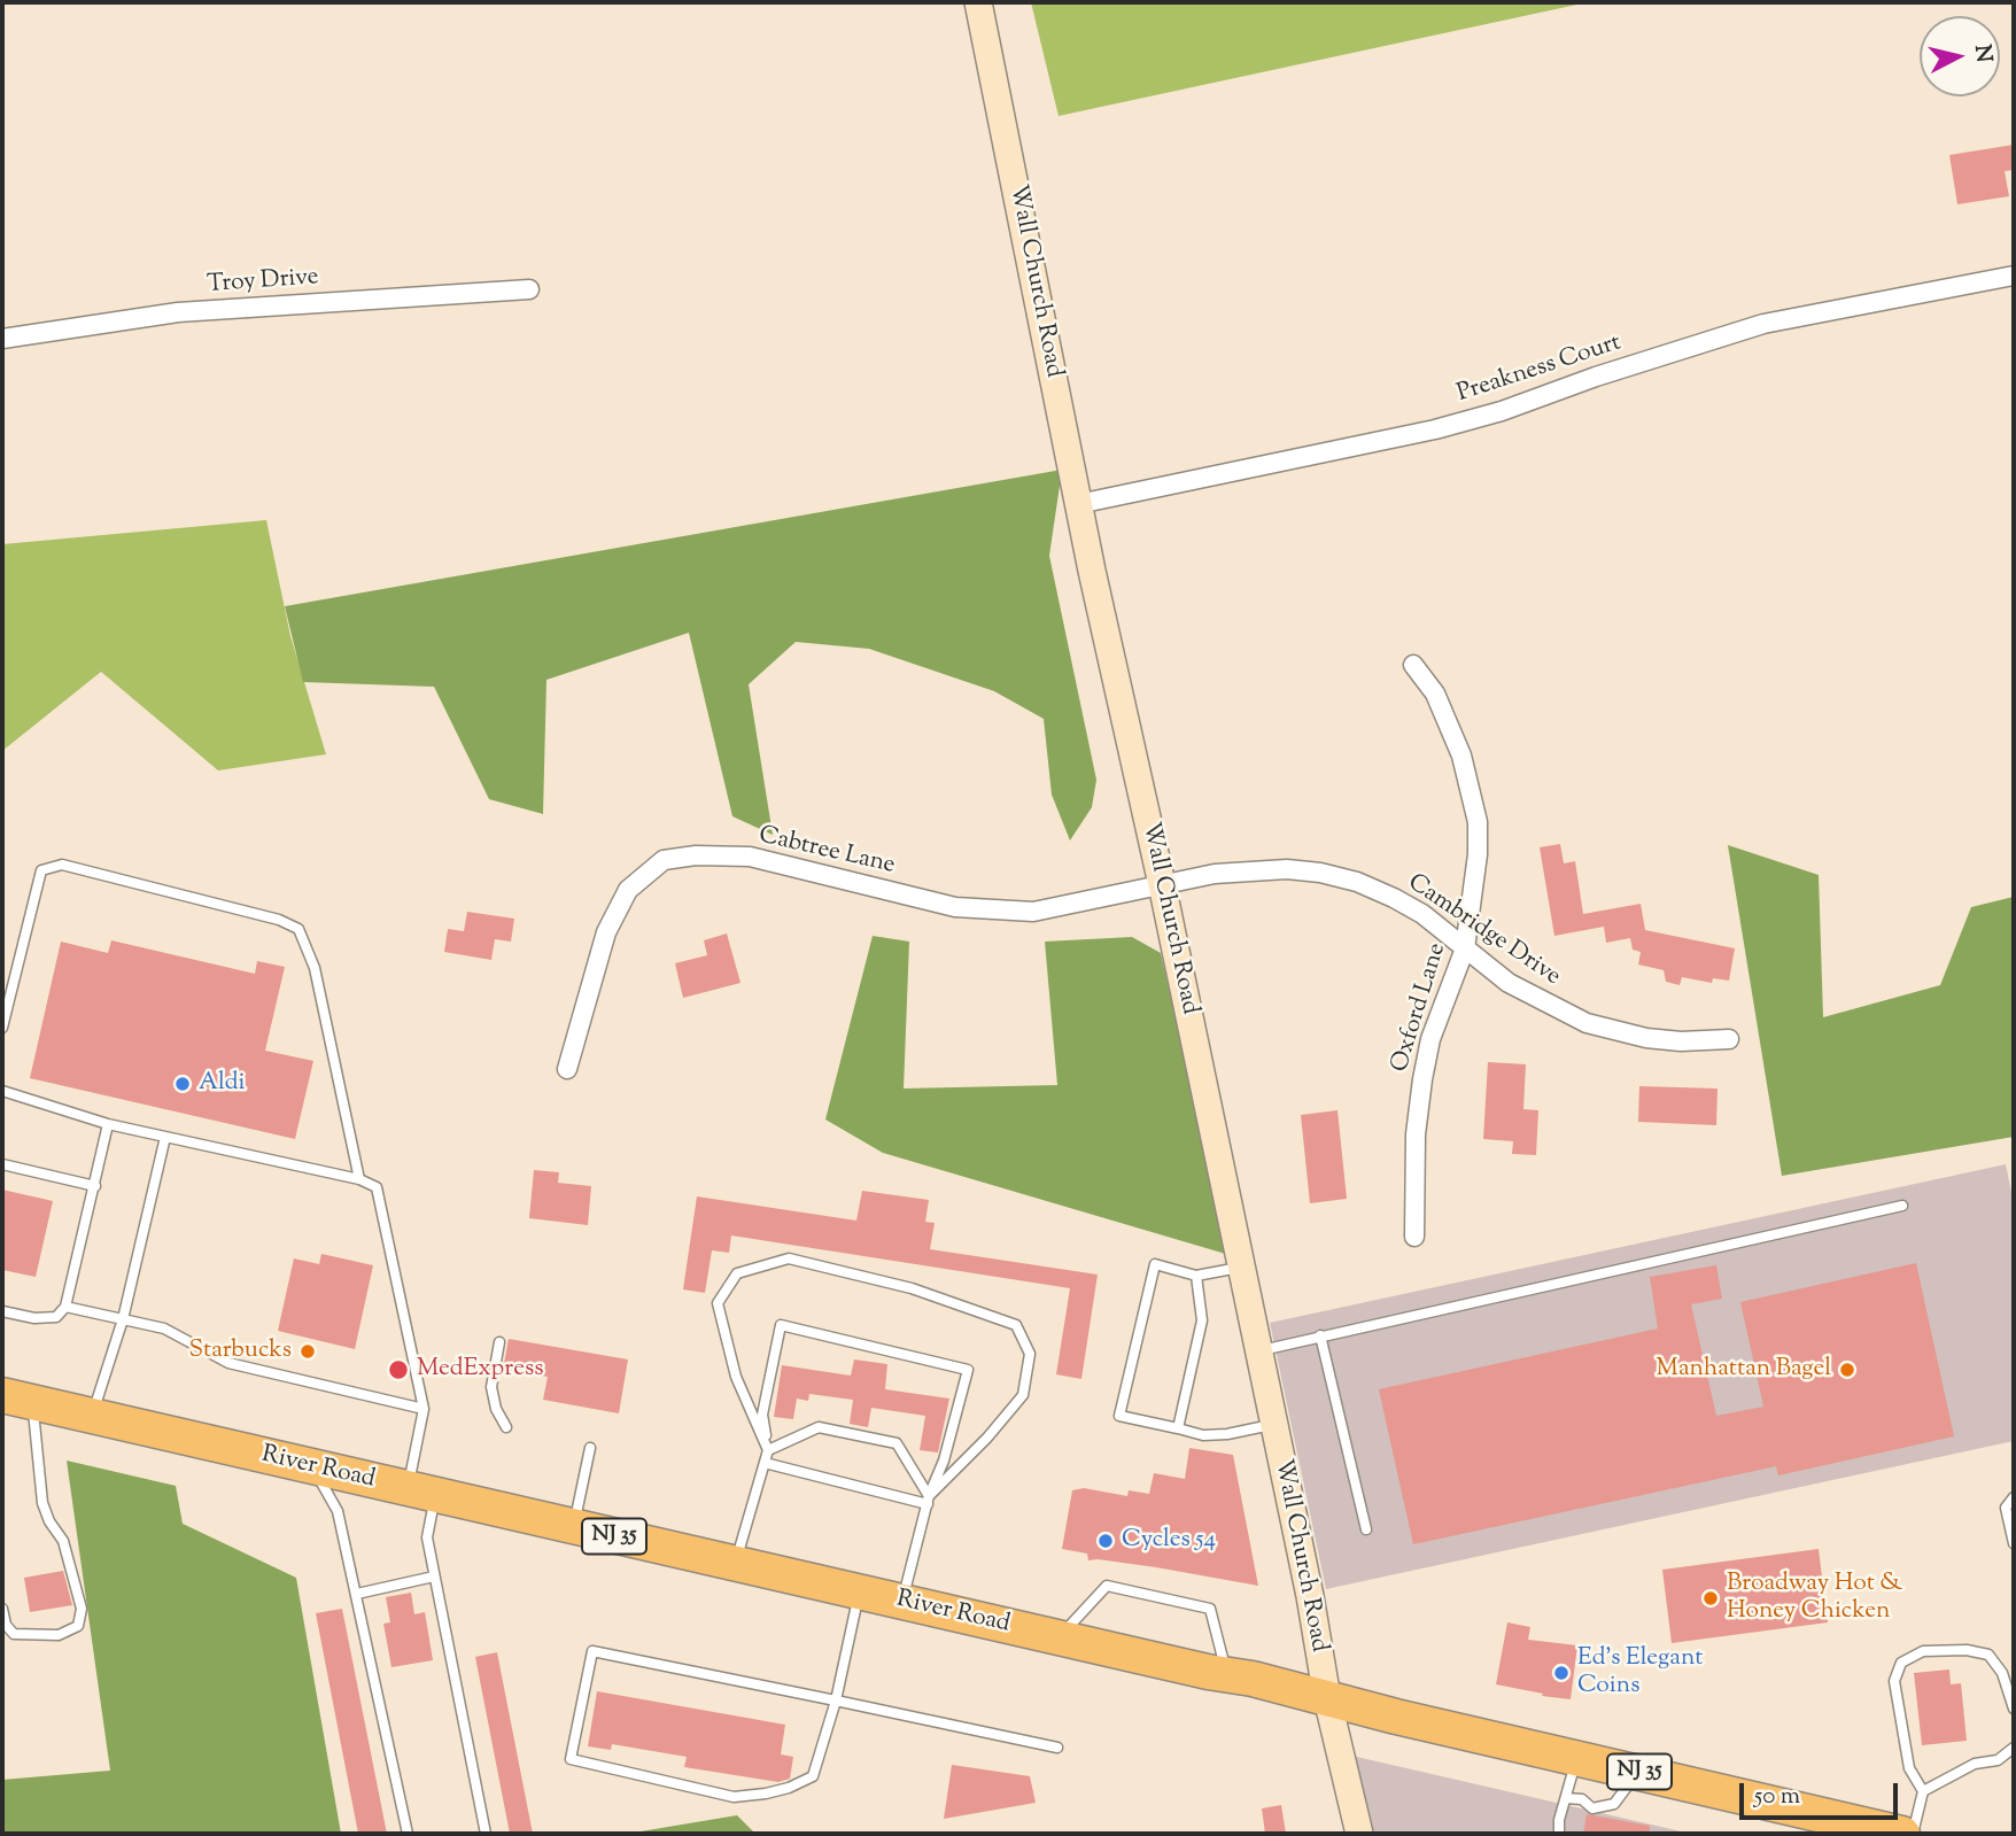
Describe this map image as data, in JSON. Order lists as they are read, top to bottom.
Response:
{
  "streets": {
    "highway": ["River Road", "NJ 35"],
    "street": [
      "Wall Church Road",
      "Troy Drive",
      "Preakness Court",
      "Cabtree Lane",
      "Cambridge Drive",
      "Oxford Lane"
    ]
  },
  "crossings": [
    ["Wall Church Road", "Preakness Court"],
    ["Wall Church Road", "Cabtree Lane"],
    ["Wall Church Road", "Cambridge Drive"],
    ["Wall Church Road", "River Road"],
    ["Cabtree Lane", "Cambridge Drive"],
    ["Cambridge Drive", "Oxford Lane"]
  ],
  "places": [
    "Aldi",
    "Starbucks",
    "MedExpress",
    "Manhattan Bagel",
    "Cycles 54",
    "Broadway Hot & Honey Chicken",
    "Ed's Elegant Coins"
  ],
  "scale_bar": "50 m",
  "north": "right"
}
